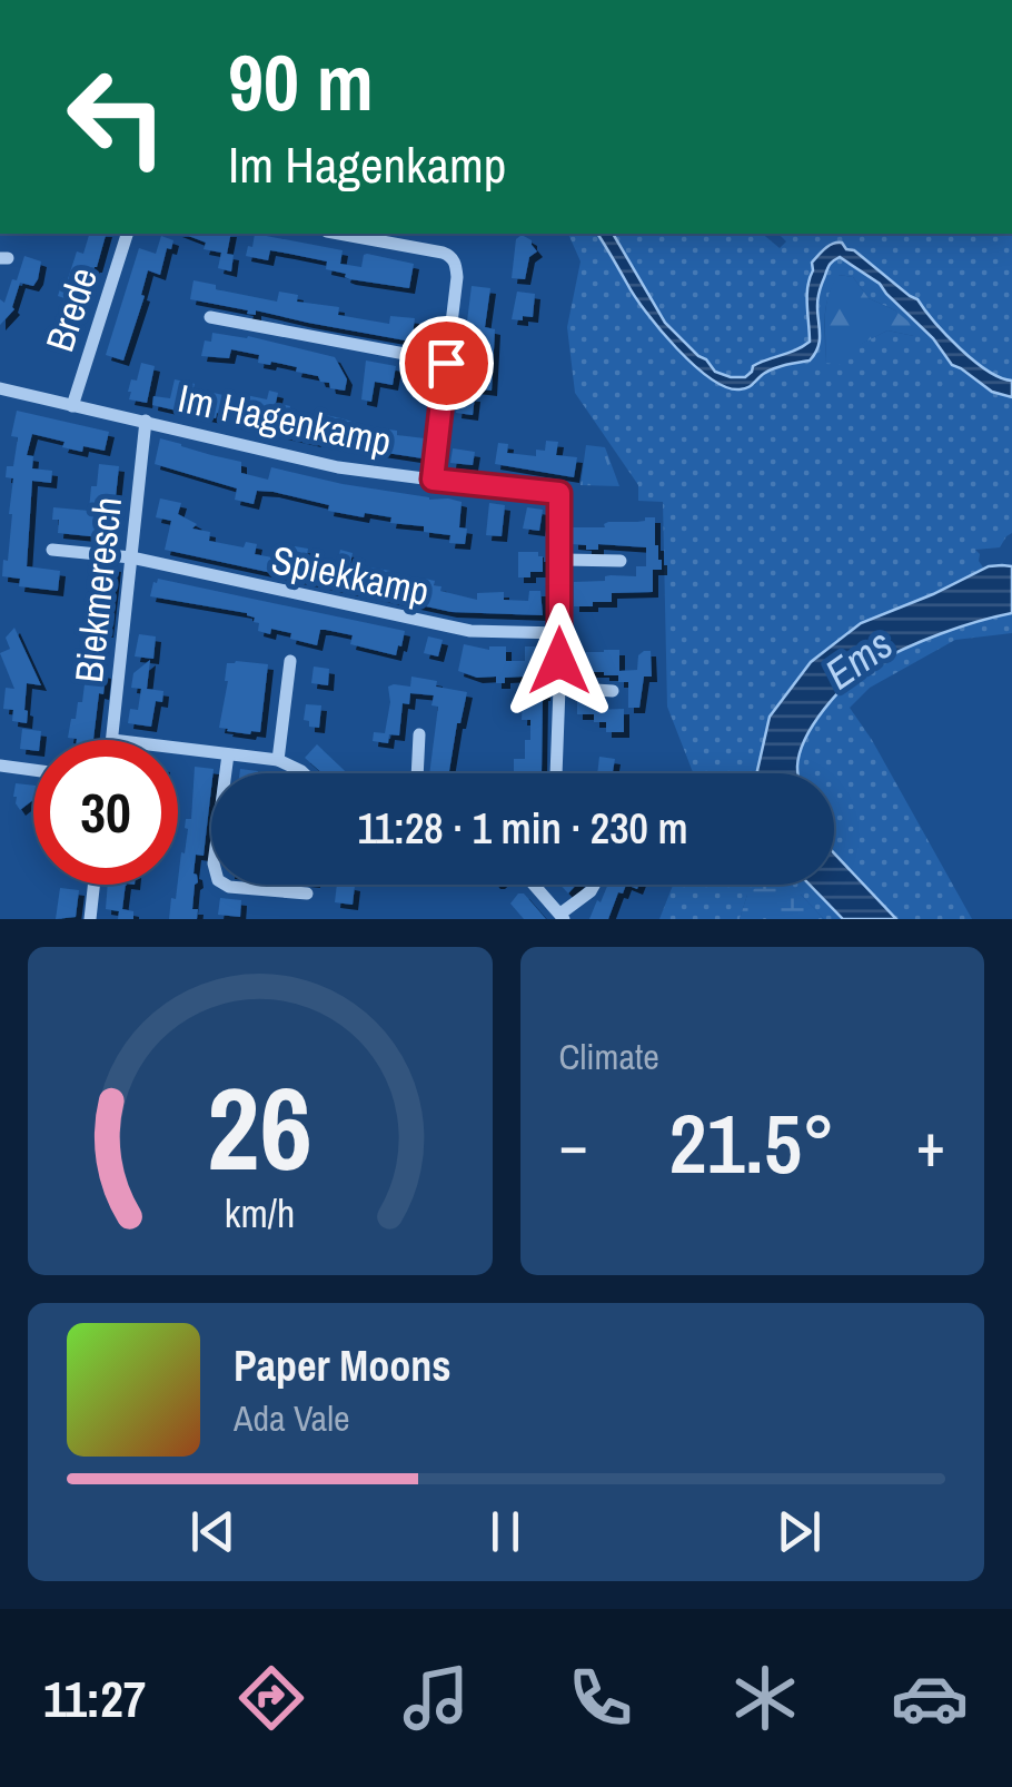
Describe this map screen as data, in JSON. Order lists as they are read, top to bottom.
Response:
{
  "streets": {
    "street": [
      "Brede",
      "Im Hagenkamp",
      "Spiekkamp",
      "Biekmeresch"
    ]
  },
  "crossings": [
    ["Brede", "Im Hagenkamp"],
    ["Im Hagenkamp", "Biekmeresch"],
    ["Spiekkamp", "Biekmeresch"]
  ],
  "water": ["Ems"],
  "page": {
    "turn": ["90 m", "Im Hagenkamp"],
    "limit": "30",
    "trip": "11:28 · 1 min · 230 m",
    "tile": "Climate",
    "heat": ["−", "21.5°", "+"],
    "song": ["Paper Moons", "Ada Vale"],
    "tabs": "11:27",
    "gauge": ["26", "km/h"]
  }
}
